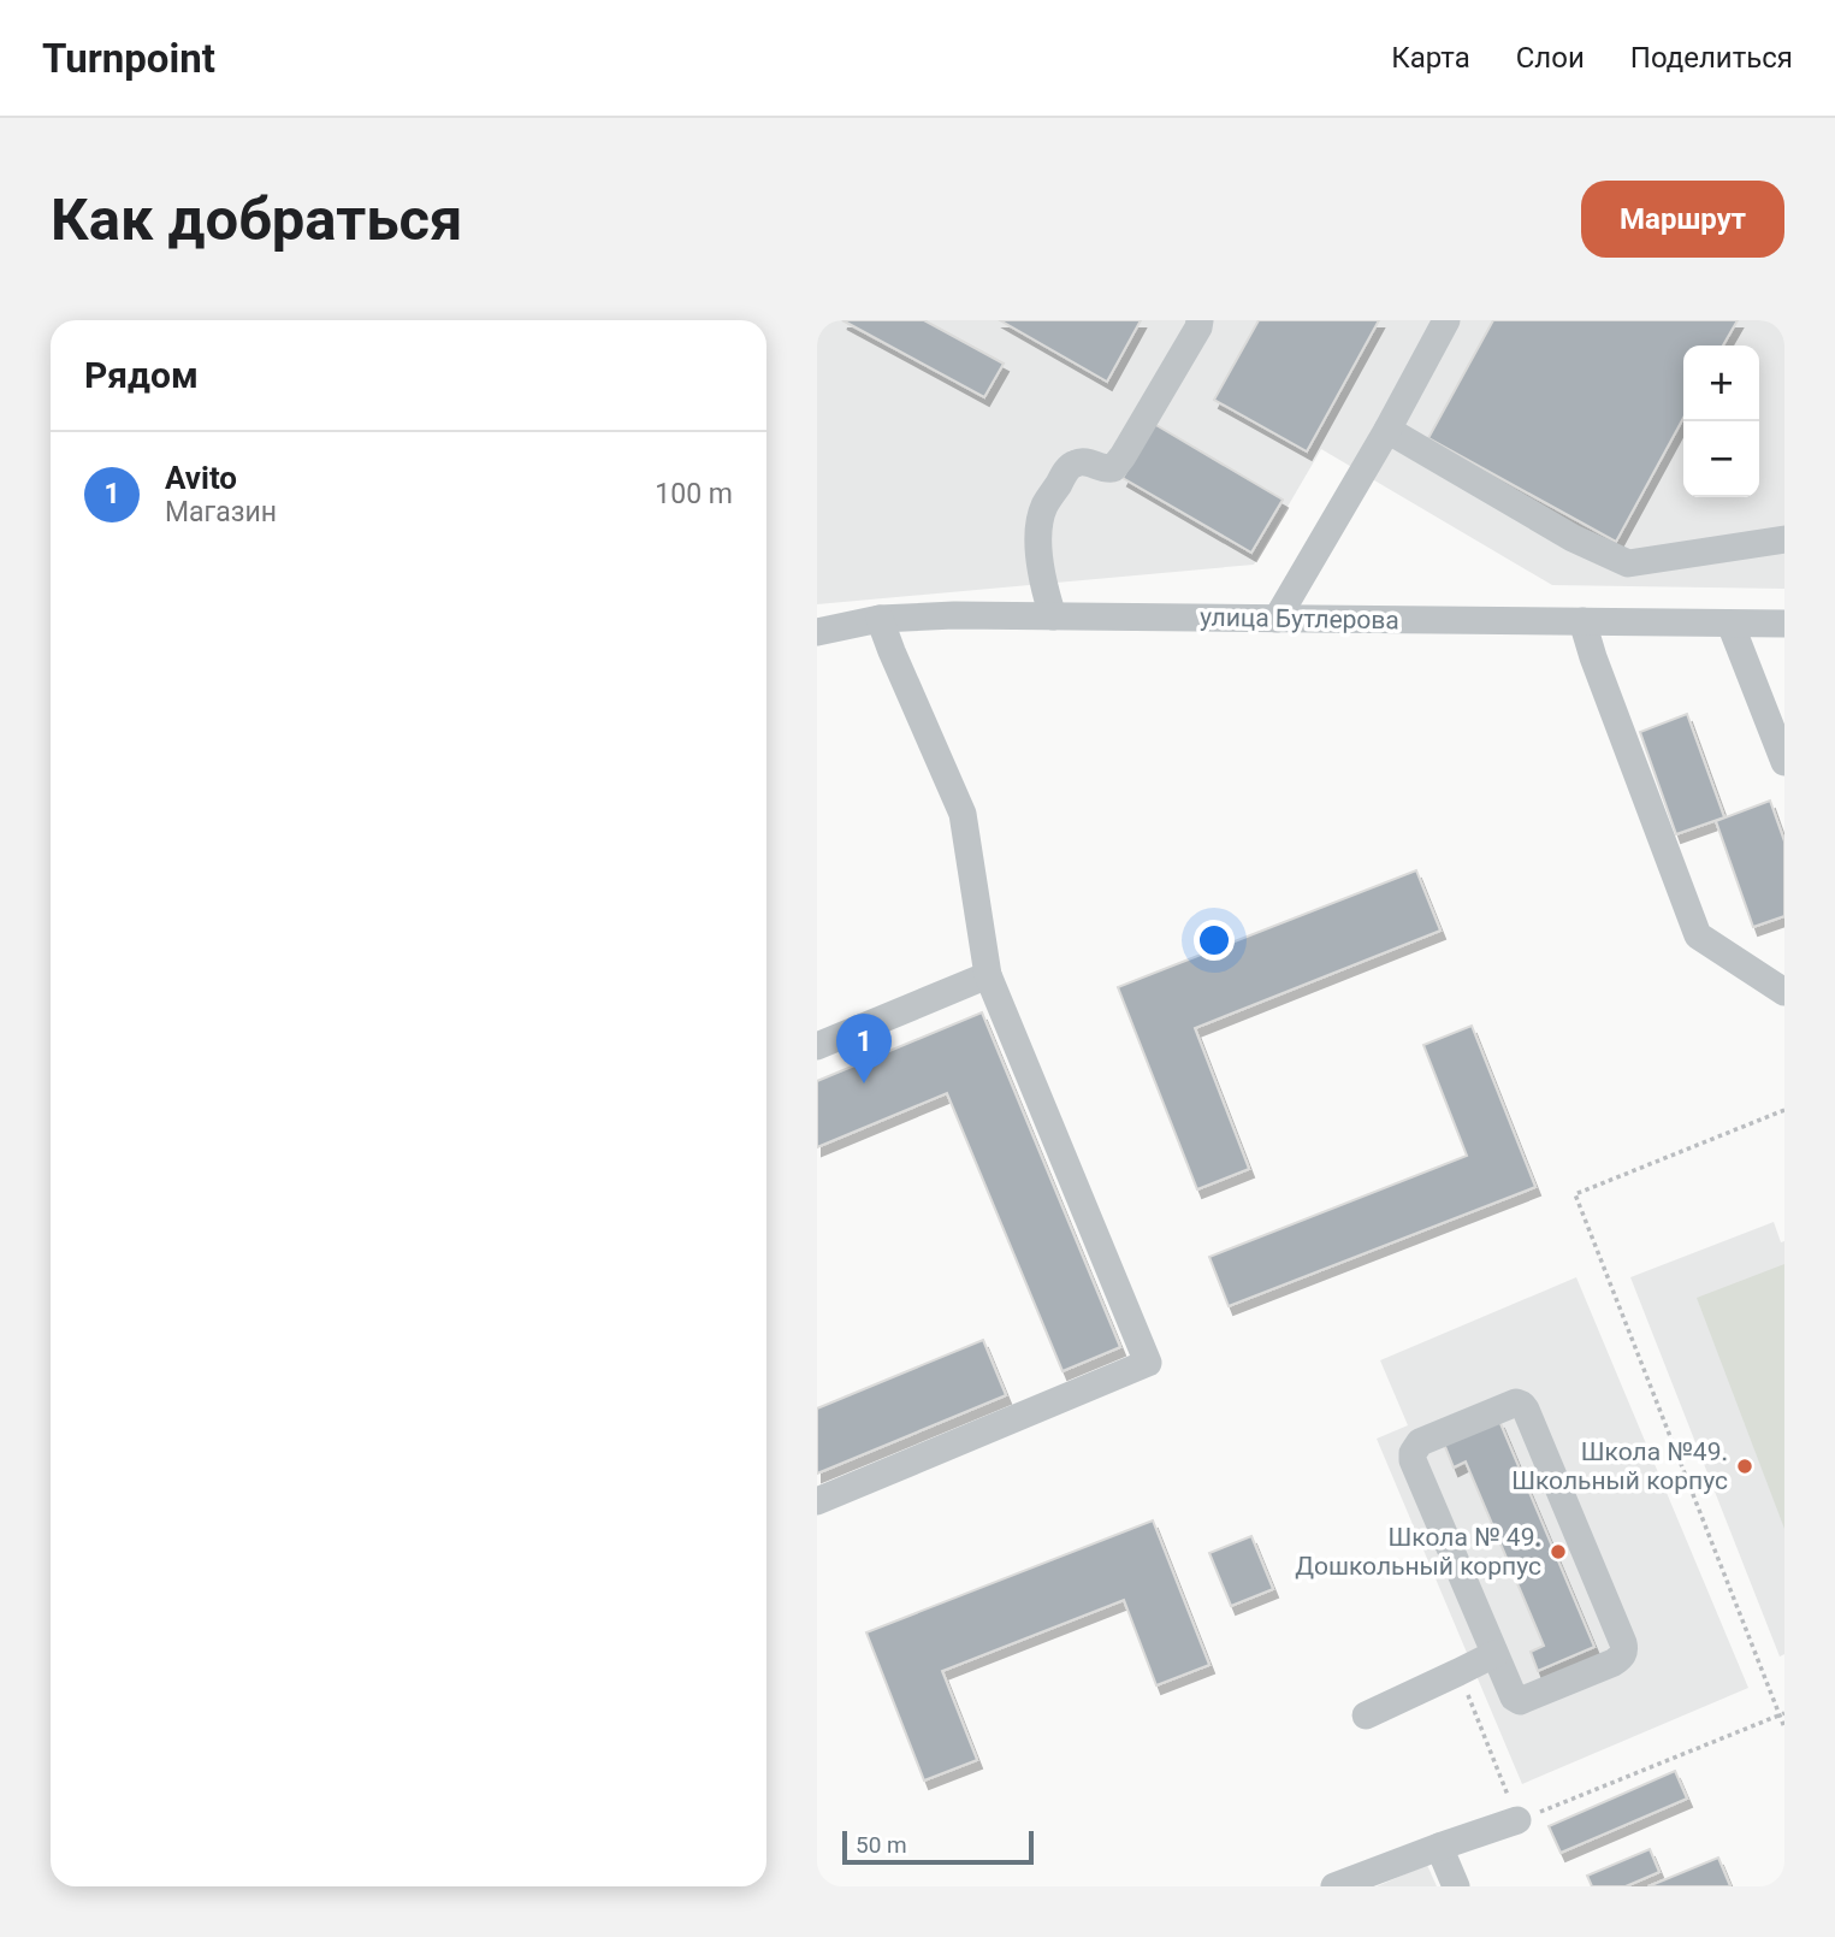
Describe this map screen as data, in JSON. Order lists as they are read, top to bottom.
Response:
{
  "streets": {
    "street": ["улица Бутлерова"]
  },
  "places": ["Школа №49. Школьный корпус", "Школа № 49. Дошкольный корпус"],
  "scale_bar": "50 m",
  "page": {
    "header": "Turnpoint",
    "nav": ["Карта", "Слои", "Поделиться"],
    "buttons": "Маршрут",
    "title": "Как добраться",
    "heading": "Рядом",
    "map_buttons": ["+", "−"],
    "list": [
      {
        "mark": "1",
        "name": "Avito",
        "note": "Магазин",
        "value": "100 m"
      }
    ],
    "pins": "1",
    "scale": "50 m"
  }
}
